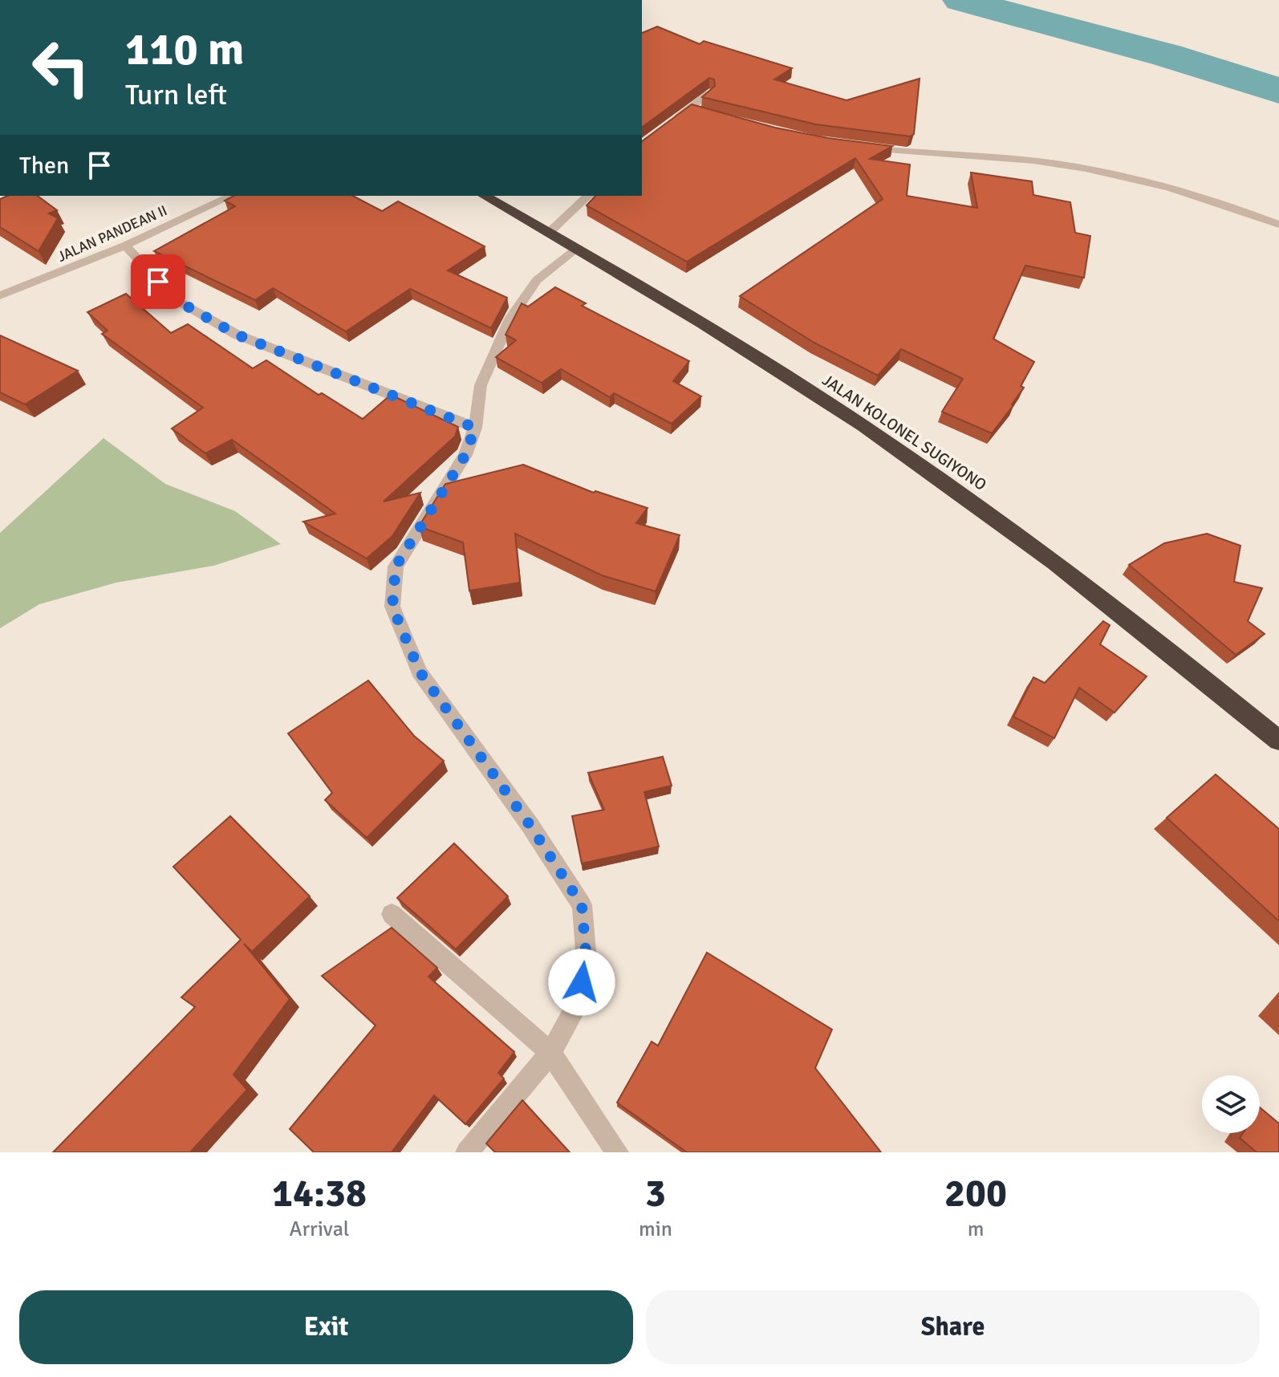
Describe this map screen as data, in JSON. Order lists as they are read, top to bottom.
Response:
{
  "streets": {
    "highway": ["JALAN KOLONEL SUGIYONO"],
    "street": ["JALAN PANDEAN II"]
  },
  "page": {
    "turn": ["110 m", "Turn left"],
    "then": "Then",
    "eta": [
      "14:38",
      "Arrival",
      "3",
      "min",
      "200",
      "m"
    ],
    "buttons": ["Exit", "Share"]
  }
}
